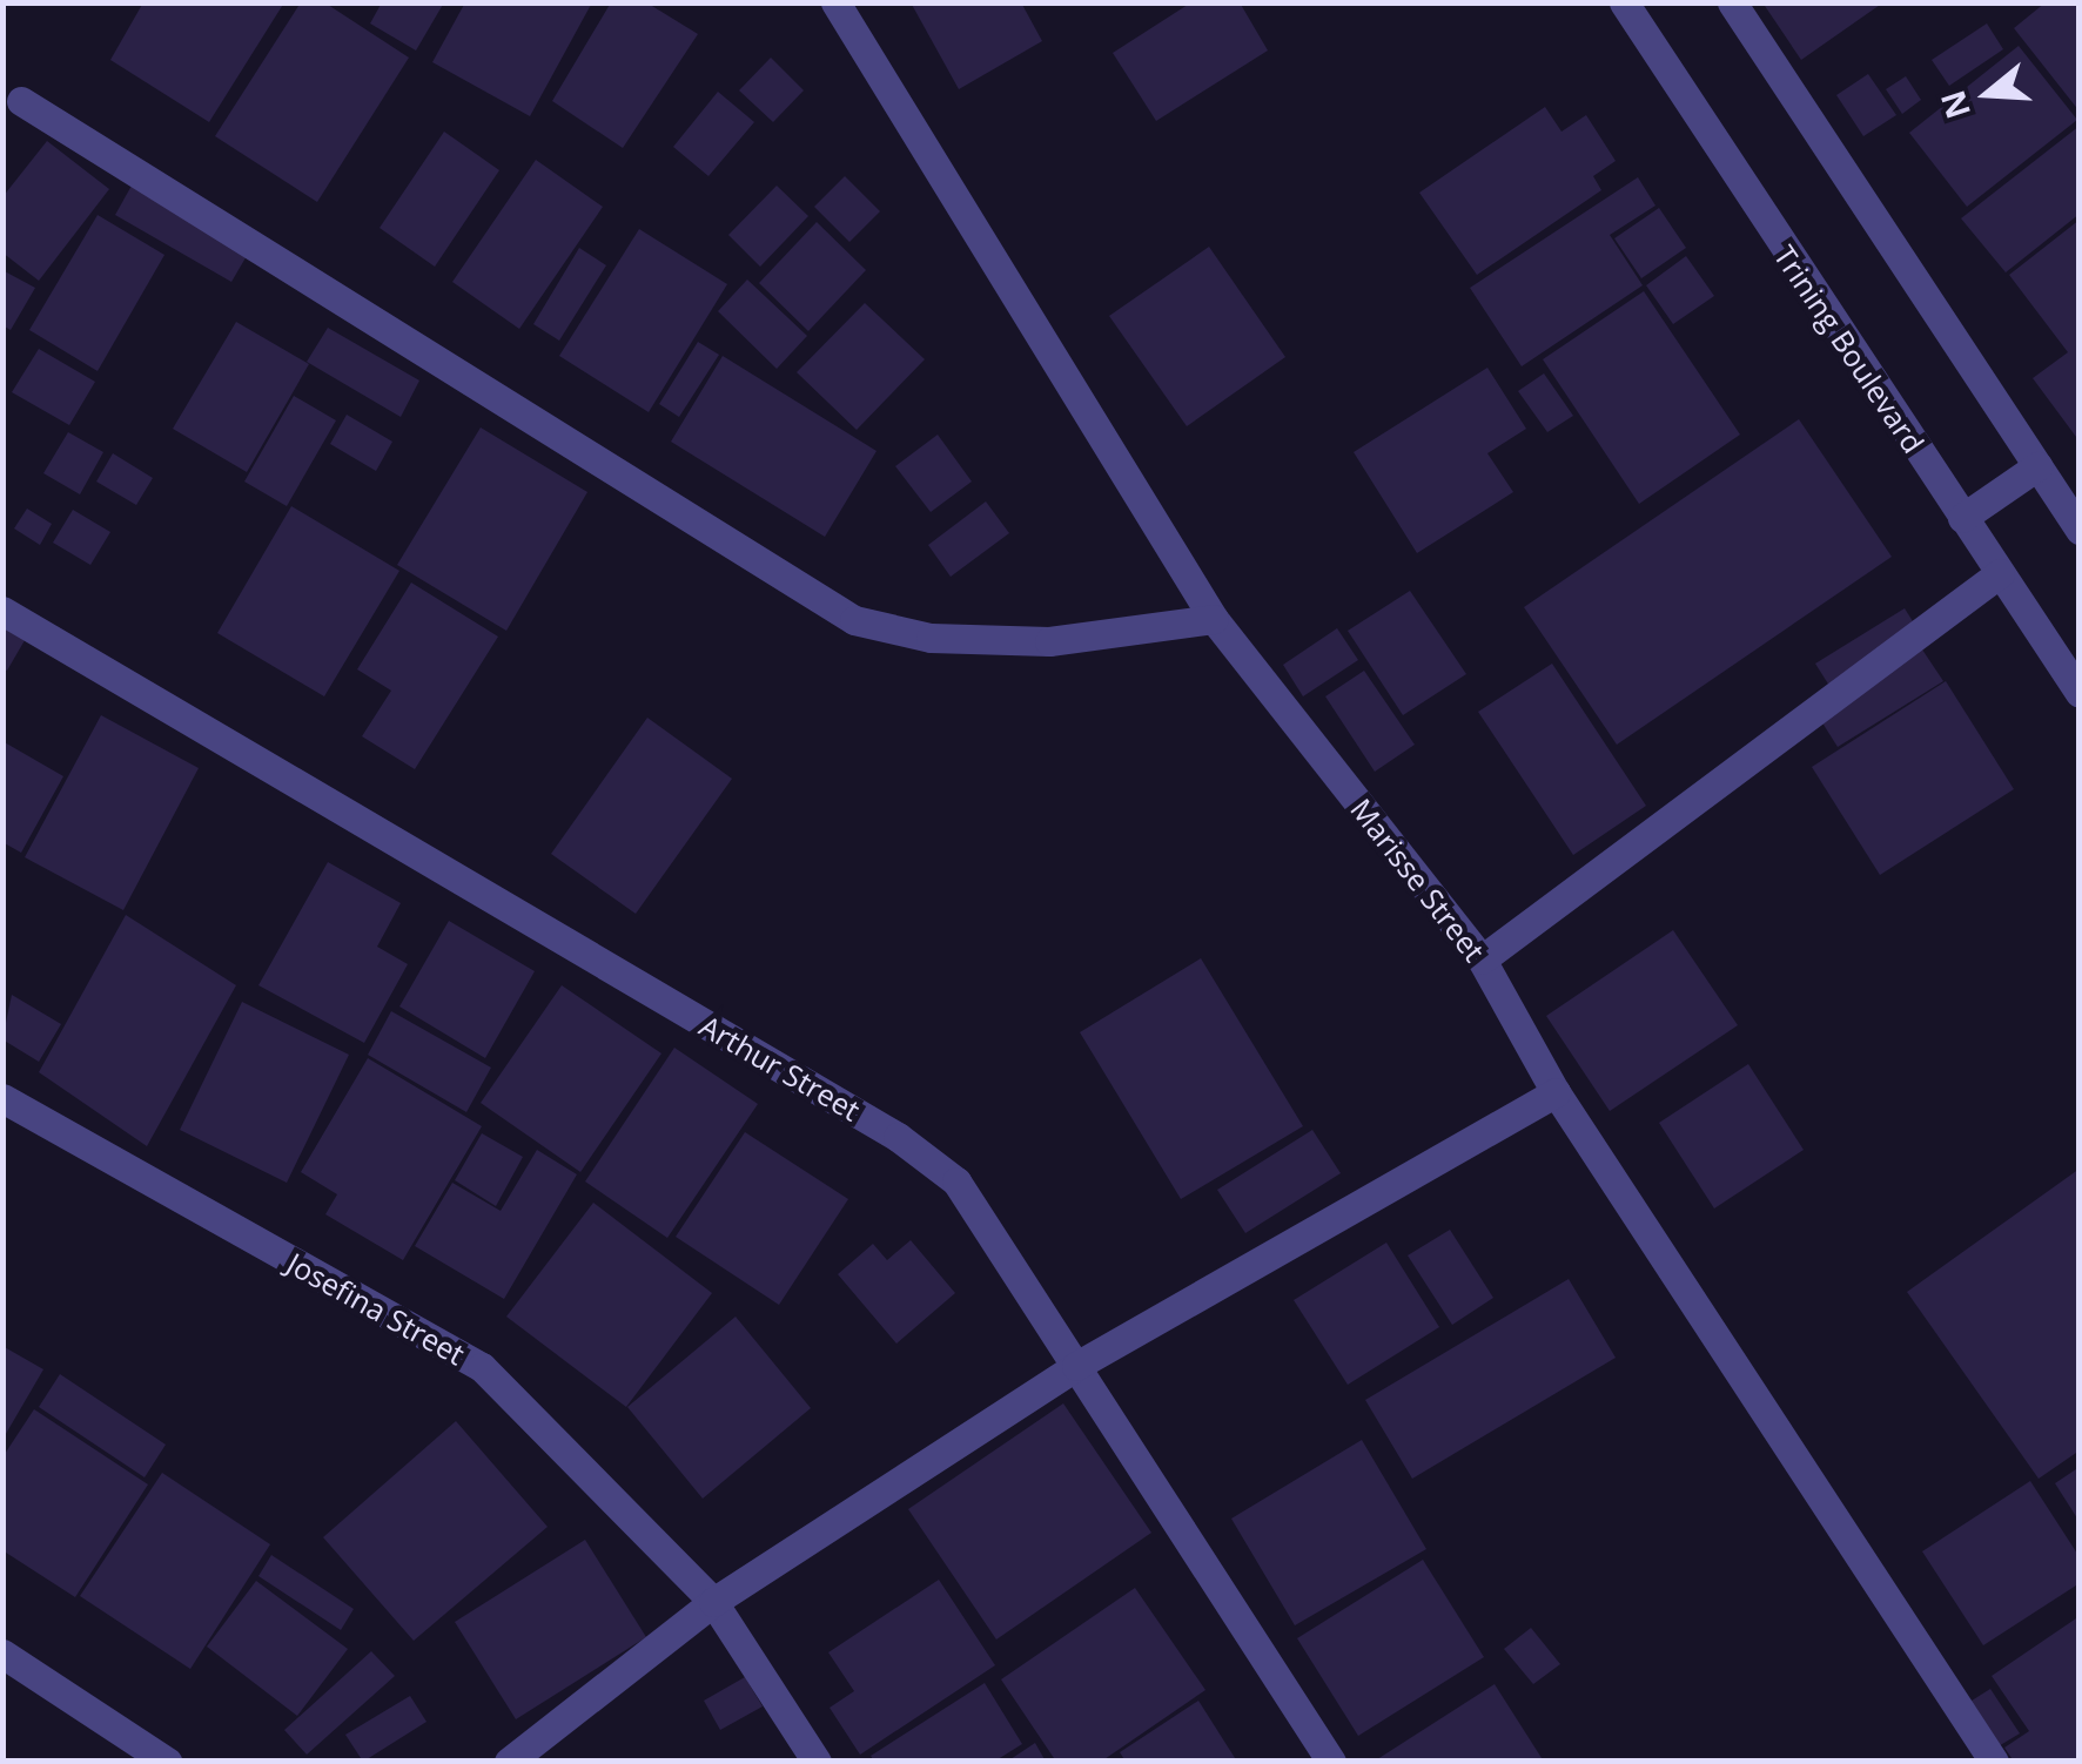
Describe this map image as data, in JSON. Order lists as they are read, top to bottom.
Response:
{
  "streets": {
    "street": [
      "Trining Boulevard",
      "Marisse Street",
      "Arthur Street",
      "Josefina Street"
    ]
  },
  "north": "left"
}
